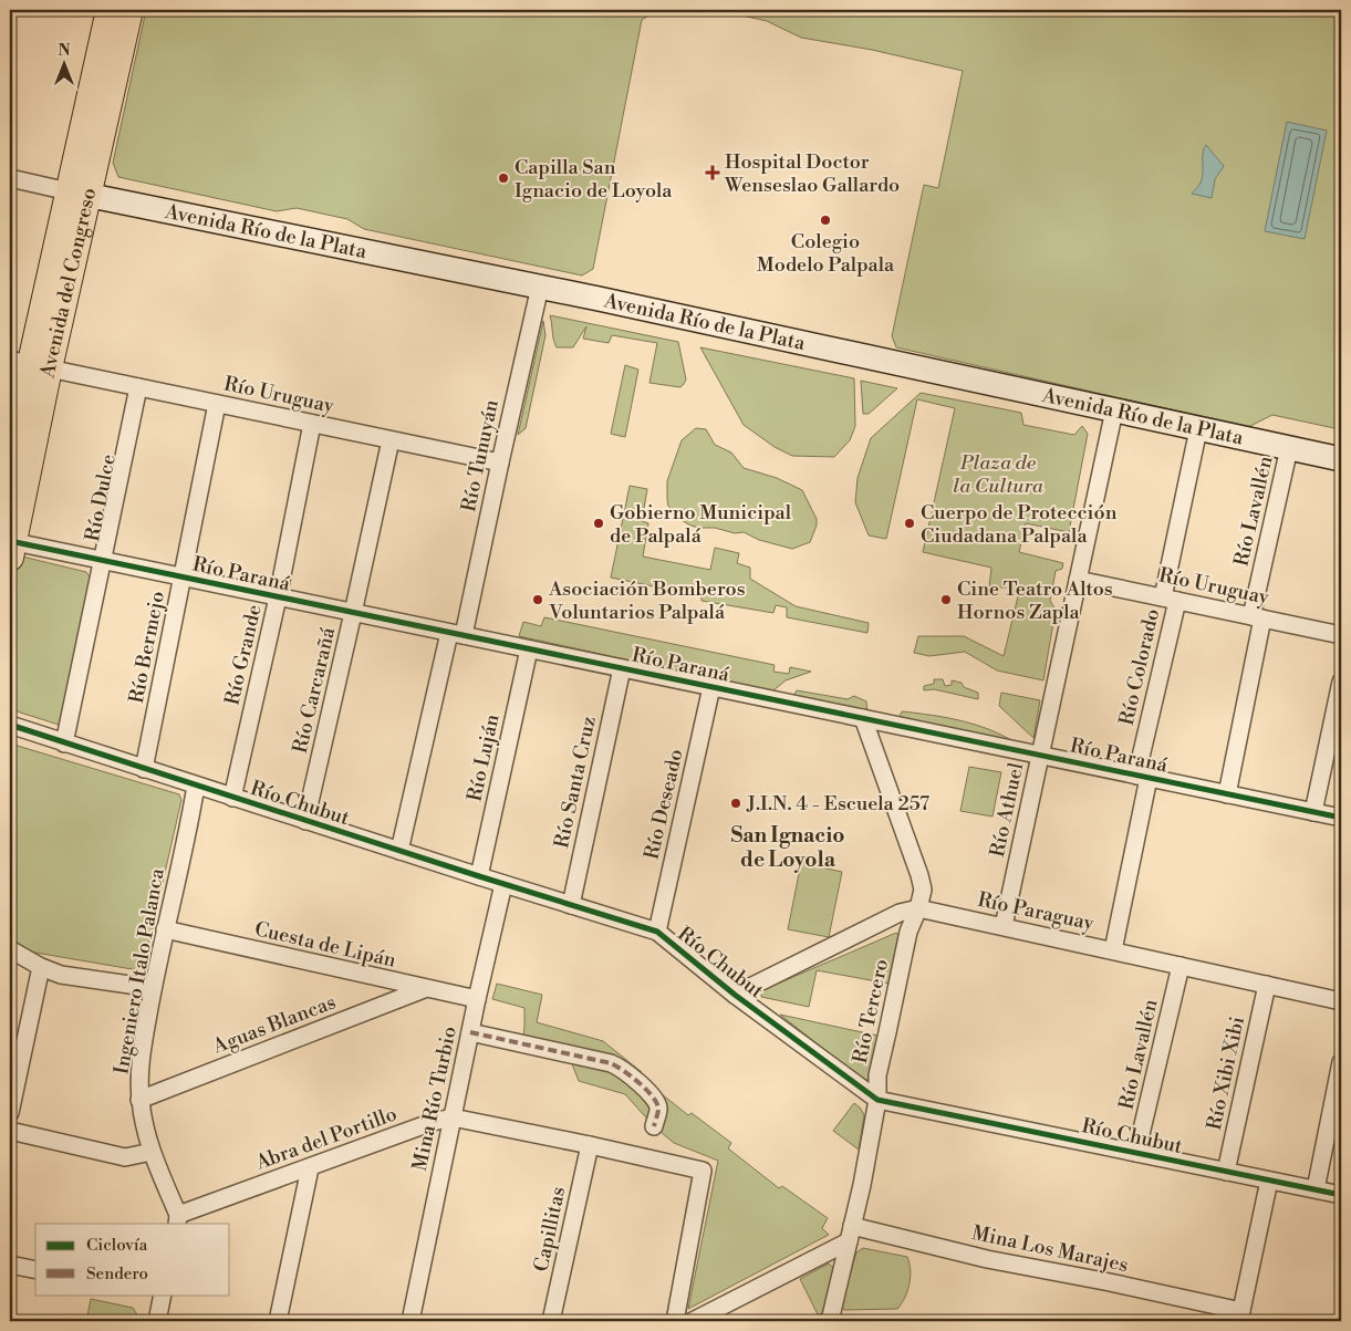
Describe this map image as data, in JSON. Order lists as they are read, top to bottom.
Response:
{
  "streets": {
    "main road": ["Avenida Río de la Plata", "Avenida del Congreso"],
    "street": [
      "Río Uruguay",
      "Río Tunuyán",
      "Río Dulce",
      "Río Lavallén",
      "Río Paraná",
      "Río Bermejo",
      "Río Grande",
      "Río Colorado",
      "Río Carcarañá",
      "Río Luján",
      "Río Santa Cruz",
      "Río Chubut",
      "Río Deseado",
      "Río Athuel",
      "Río Paraguay",
      "Cuesta de Lipán",
      "Ingeniero Italo Palanca",
      "Río Tercero",
      "Aguas Blancas",
      "Río Xibi Xibi",
      "Mina Río Turbio",
      "Abra del Portillo",
      "Capillitas",
      "Mina Los Marajes"
    ]
  },
  "crossings": [
    ["Avenida Río de la Plata", "Avenida del Congreso"],
    ["Avenida Río de la Plata", "Río Tunuyán"],
    ["Avenida Río de la Plata", "Río Lavallén"],
    ["Avenida Río de la Plata", "Río Colorado"],
    ["Avenida Río de la Plata", "Río Athuel"],
    ["Avenida del Congreso", "Río Uruguay"],
    ["Avenida del Congreso", "Río Paraná"],
    ["Río Uruguay", "Río Tunuyán"],
    ["Río Uruguay", "Río Dulce"],
    ["Río Uruguay", "Río Lavallén"],
    ["Río Uruguay", "Río Bermejo"],
    ["Río Uruguay", "Río Grande"],
    ["Río Uruguay", "Río Colorado"],
    ["Río Uruguay", "Río Carcarañá"],
    ["Río Uruguay", "Río Athuel"],
    ["Río Tunuyán", "Río Paraná"],
    ["Río Tunuyán", "Río Chubut"],
    ["Río Dulce", "Río Paraná"],
    ["Río Dulce", "Río Chubut"],
    ["Río Lavallén", "Río Paraná"],
    ["Río Lavallén", "Río Chubut"],
    ["Río Lavallén", "Río Paraguay"],
    ["Río Paraná", "Río Bermejo"],
    ["Río Paraná", "Río Grande"],
    ["Río Paraná", "Río Colorado"],
    ["Río Paraná", "Río Carcarañá"],
    ["Río Paraná", "Río Luján"],
    ["Río Paraná", "Río Santa Cruz"],
    ["Río Paraná", "Río Deseado"],
    ["Río Paraná", "Río Athuel"],
    ["Río Paraná", "Río Tercero"],
    ["Río Bermejo", "Río Chubut"],
    ["Río Grande", "Río Chubut"],
    ["Río Colorado", "Río Paraguay"],
    ["Río Carcarañá", "Río Chubut"],
    ["Río Luján", "Río Chubut"],
    ["Río Santa Cruz", "Río Chubut"],
    ["Río Chubut", "Río Deseado"],
    ["Río Chubut", "Ingeniero Italo Palanca"],
    ["Río Chubut", "Río Tercero"],
    ["Río Chubut", "Río Xibi Xibi"],
    ["Río Chubut", "Mina Río Turbio"],
    ["Río Athuel", "Río Paraguay"],
    ["Río Paraguay", "Río Tercero"],
    ["Río Paraguay", "Río Xibi Xibi"],
    ["Cuesta de Lipán", "Ingeniero Italo Palanca"],
    ["Cuesta de Lipán", "Aguas Blancas"],
    ["Cuesta de Lipán", "Mina Río Turbio"],
    ["Ingeniero Italo Palanca", "Aguas Blancas"],
    ["Ingeniero Italo Palanca", "Abra del Portillo"],
    ["Río Tercero", "Mina Los Marajes"],
    ["Mina Río Turbio", "Abra del Portillo"],
    ["Abra del Portillo", "Capillitas"]
  ],
  "districts": ["San Ignacio de Loyola"],
  "parks": ["Plaza de la Cultura"],
  "places": {
    "health": ["Hospital Doctor Wenseslao Gallardo"],
    "other": [
      "Capilla San Ignacio de Loyola",
      "Colegio Modelo Palpala",
      "Gobierno Municipal de Palpalá",
      "Cuerpo de Protección Ciudadana Palpala",
      "Asociación Bomberos Voluntarios Palpalá",
      "Cine Teatro Altos Hornos Zapla",
      "J.I.N. 4 - Escuela 257"
    ]
  },
  "legend": ["Ciclovía", "Sendero"],
  "north": "top"
}
